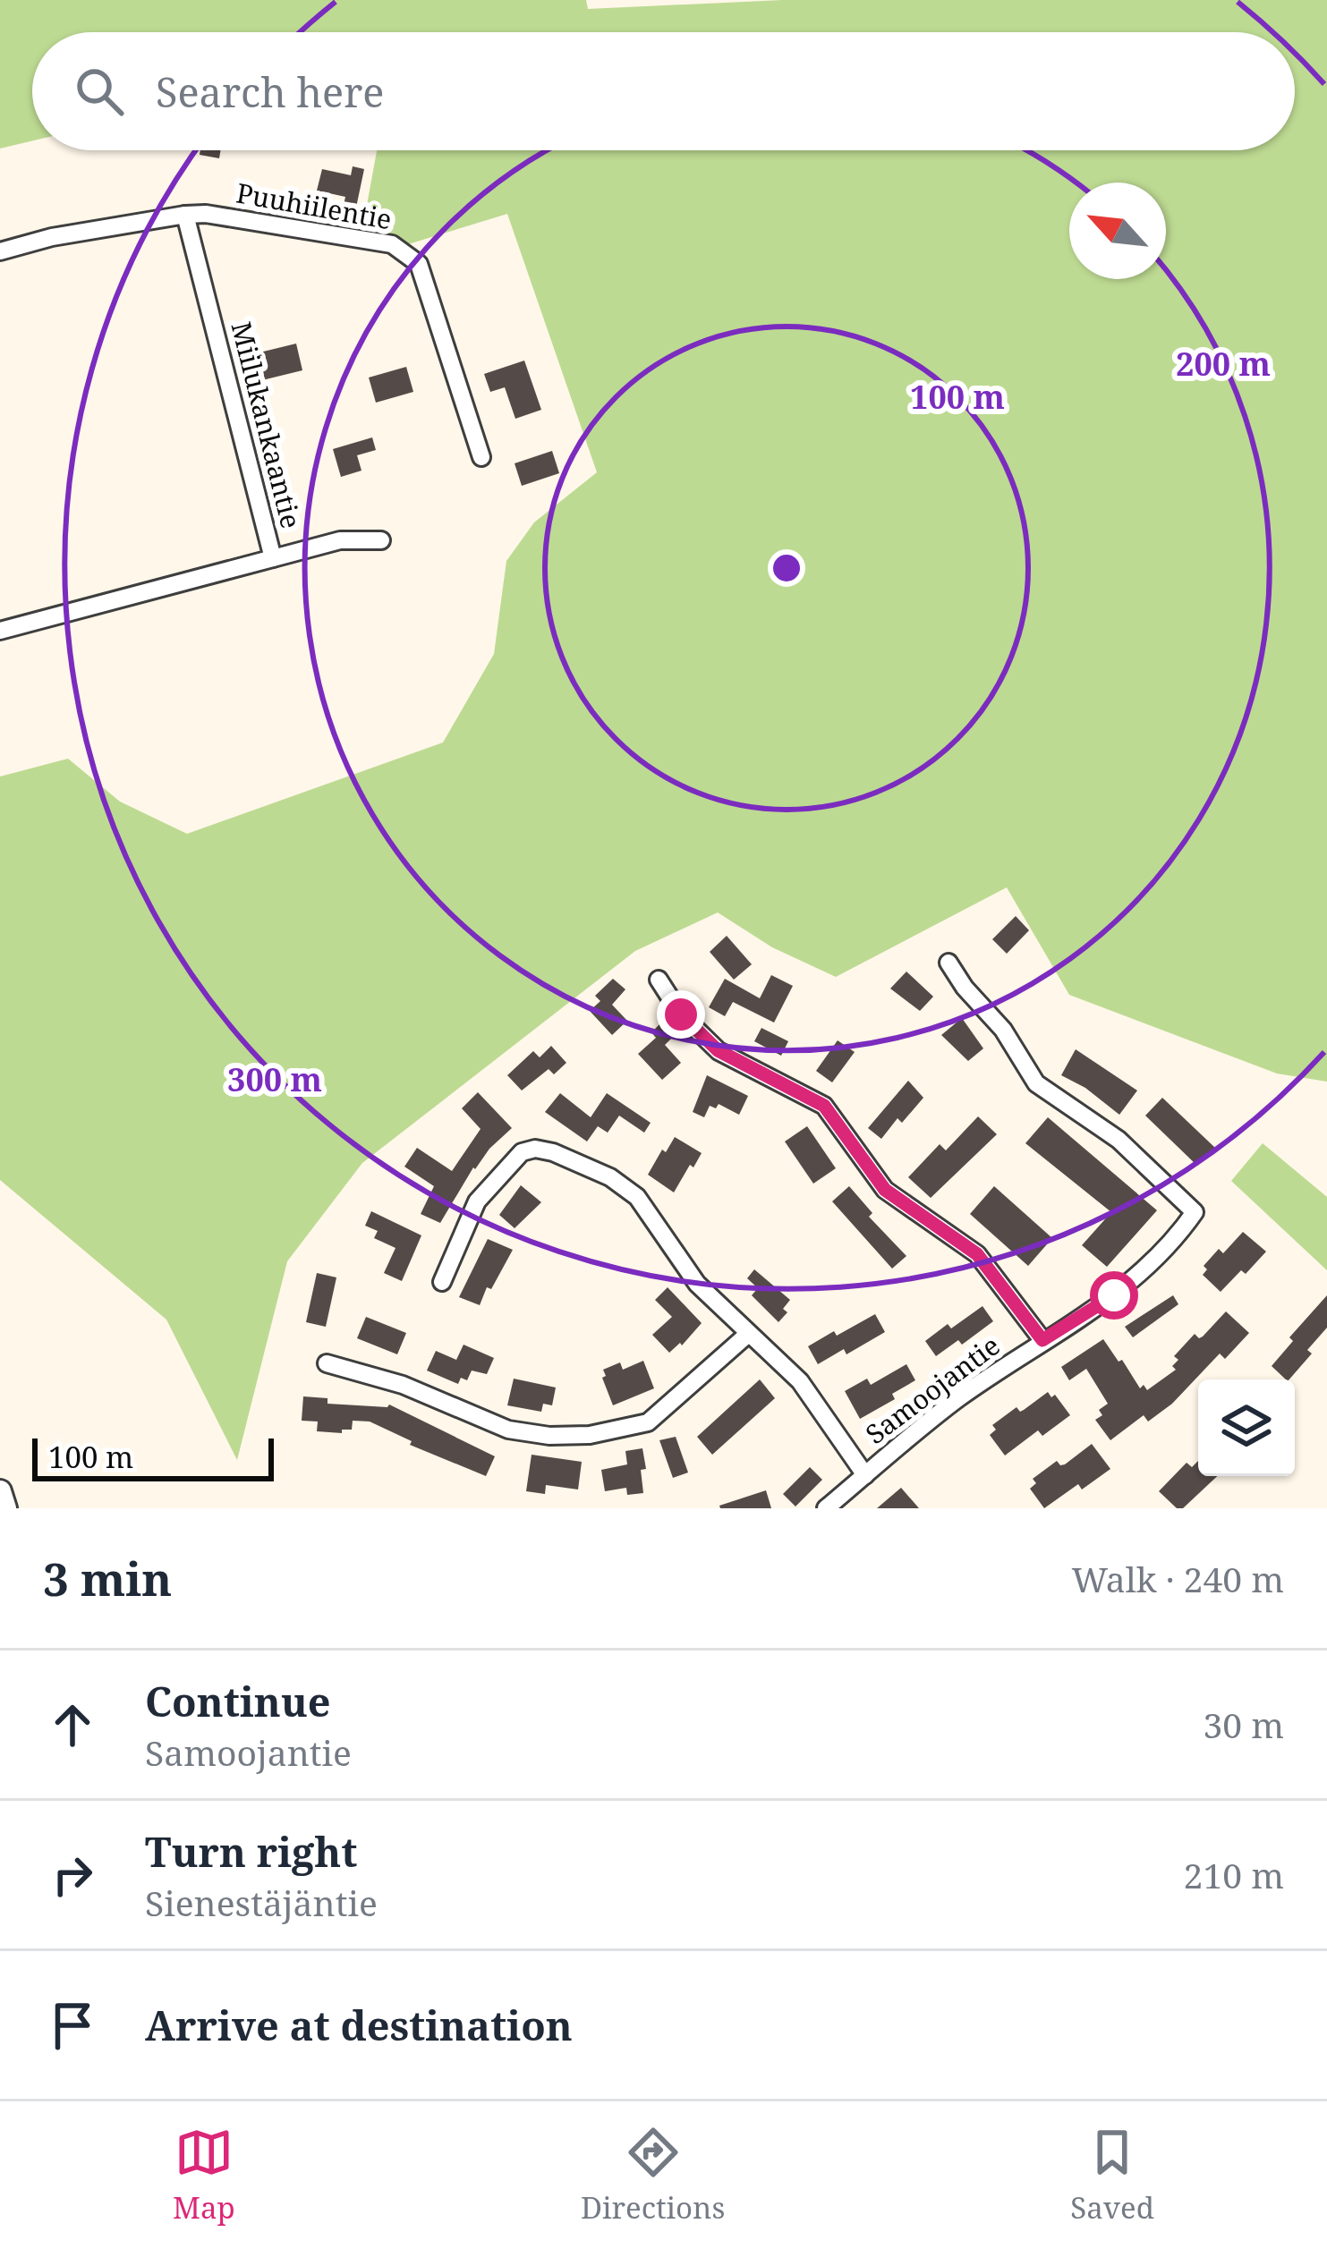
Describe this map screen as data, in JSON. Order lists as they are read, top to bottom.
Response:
{
  "streets": {
    "street": ["Puuhiilentie", "Miilukankaantie", "Samoojantie"]
  },
  "crossings": [
    ["Puuhiilentie", "Miilukankaantie"]
  ],
  "scale_bar": "100 m",
  "north": "top left",
  "page": {
    "search": "Search here",
    "scale": "100 m",
    "heading": ["3 min", "Walk · 240 m"],
    "list": [
      ["Continue", "Samoojantie", "30 m"],
      ["Turn right", "Sienestäjäntie", "210 m"],
      "Arrive at destination"
    ],
    "nav": ["Map", "Directions", "Saved"]
  },
  "rings": ["200 m", "100 m", "300 m"]
}
